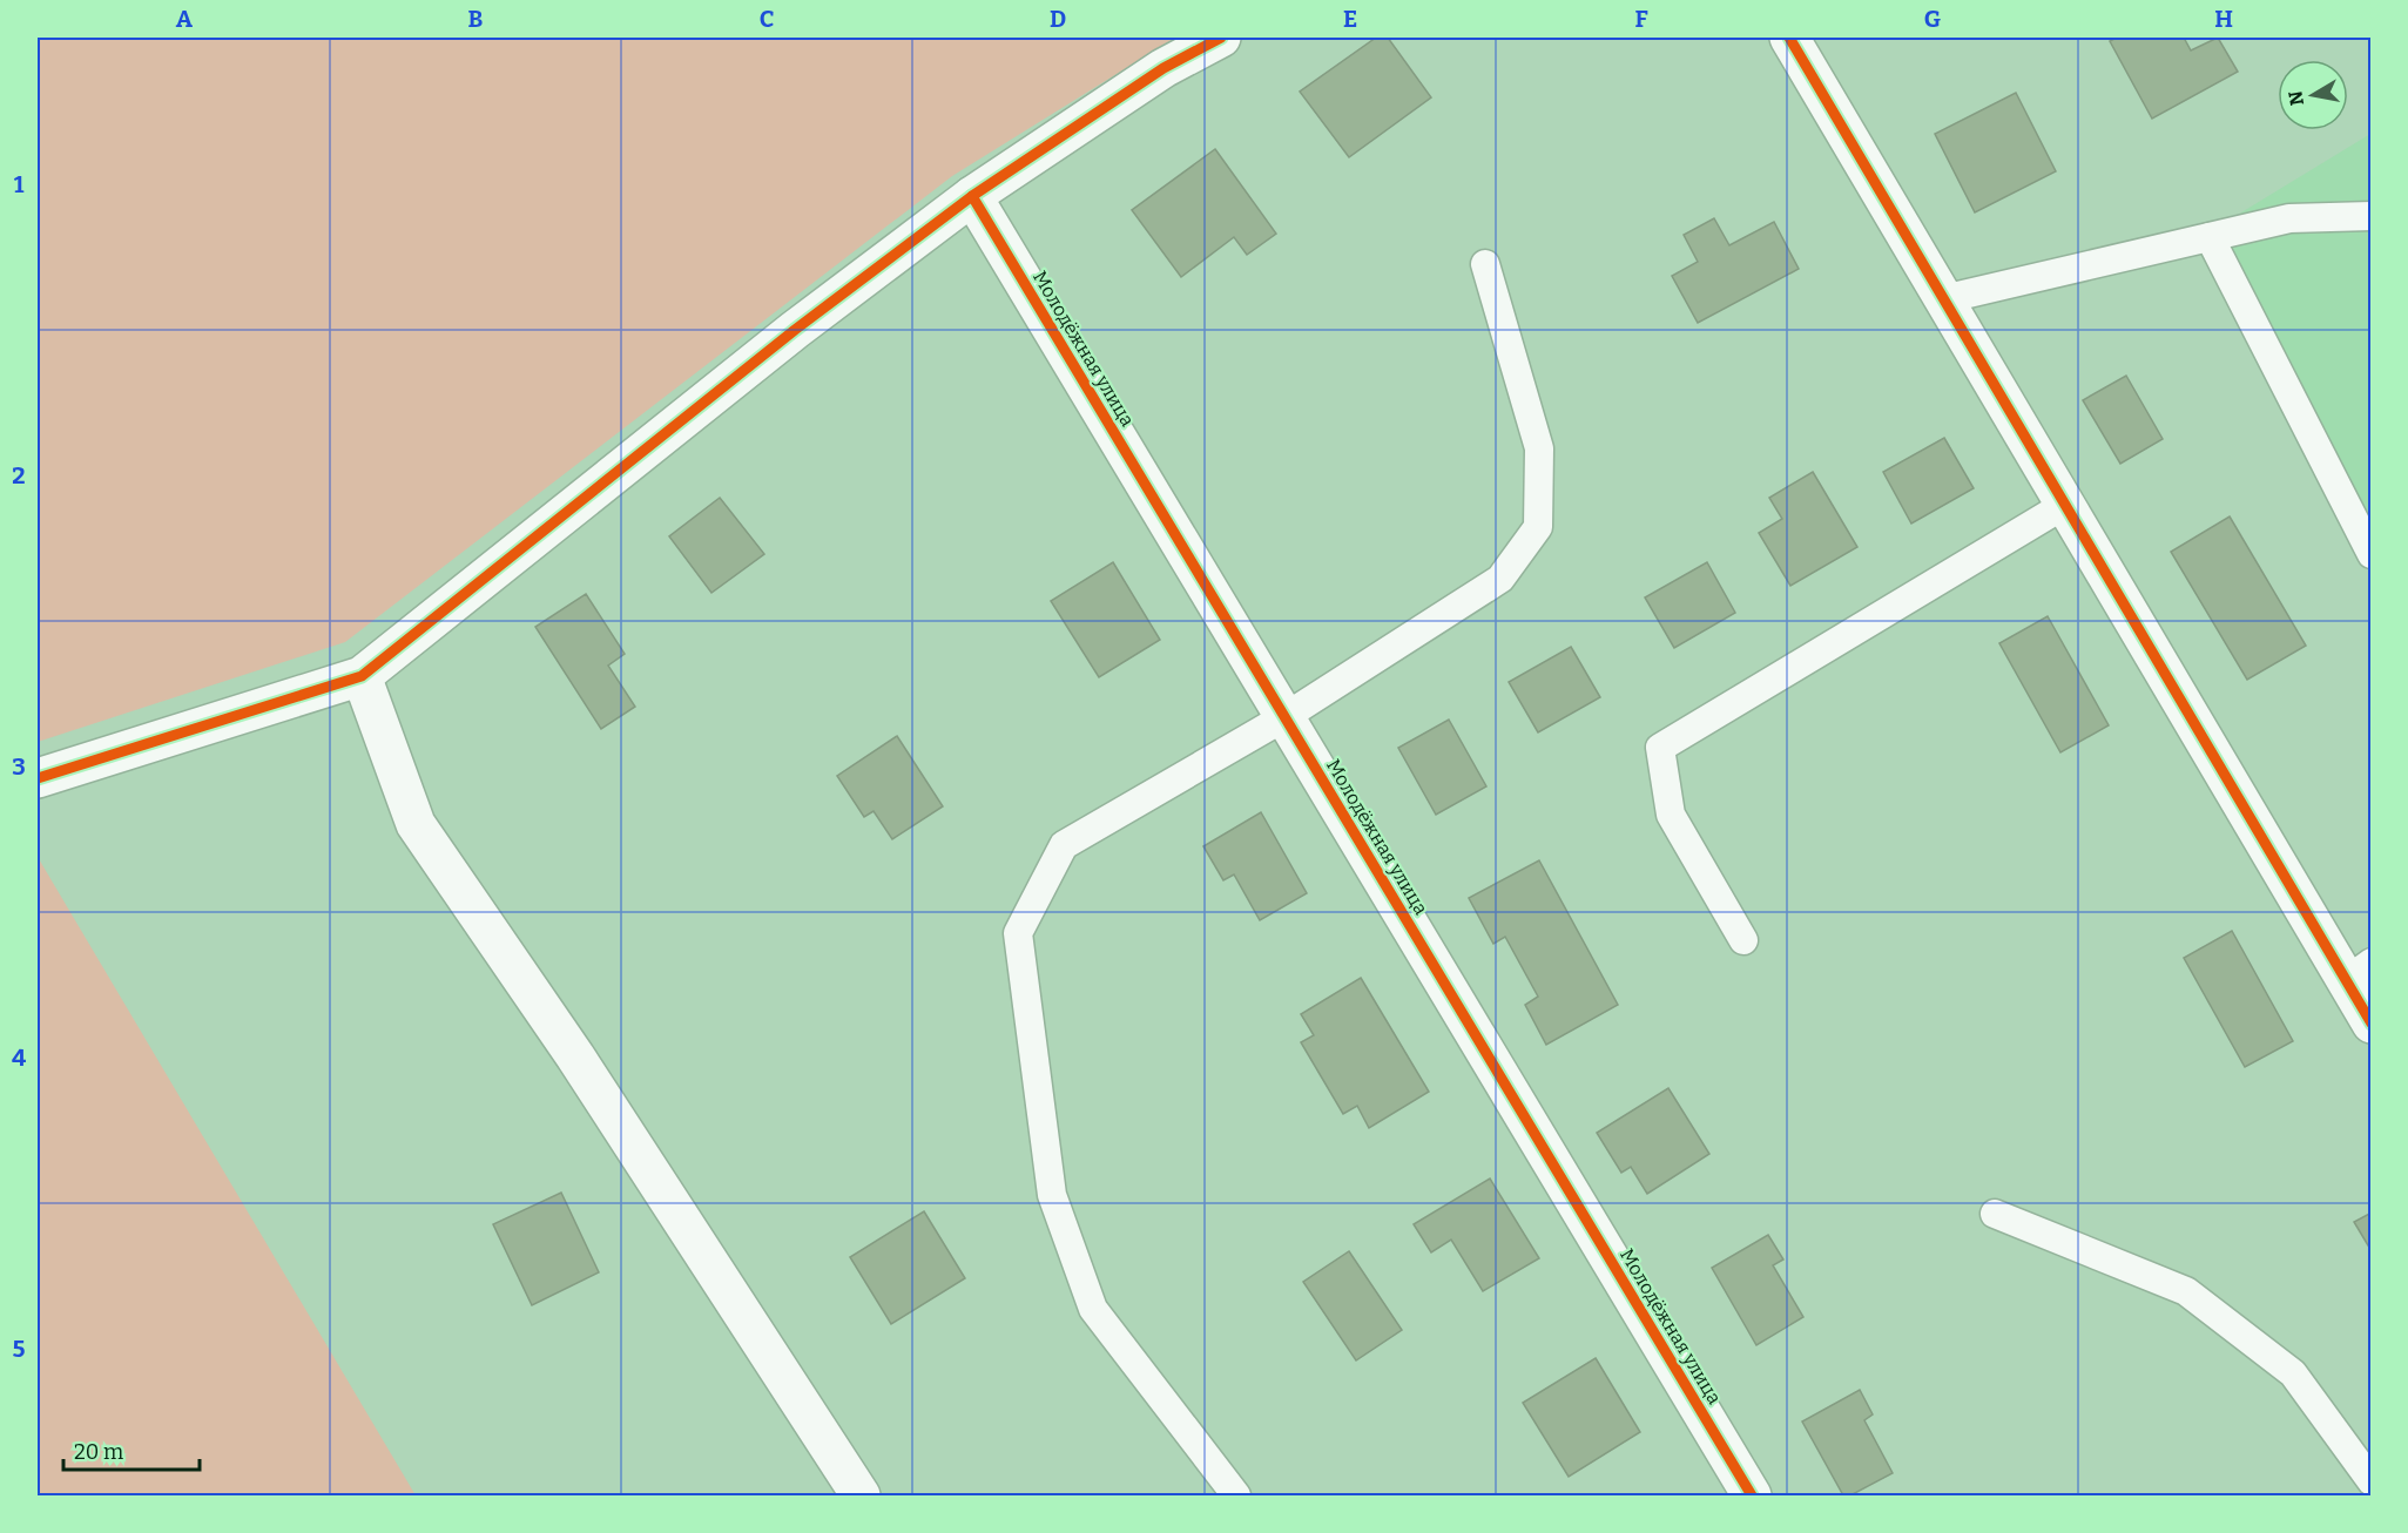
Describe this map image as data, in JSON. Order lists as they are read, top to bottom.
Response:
{
  "streets": {
    "street": ["Молодёжная улица"]
  },
  "scale_bar": "20 m",
  "north": "left",
  "grid": {
    "columns": [
      "A",
      "B",
      "C",
      "D",
      "E",
      "F",
      "G",
      "H"
    ],
    "rows": [
      "1",
      "2",
      "3",
      "4",
      "5"
    ]
  }
}
